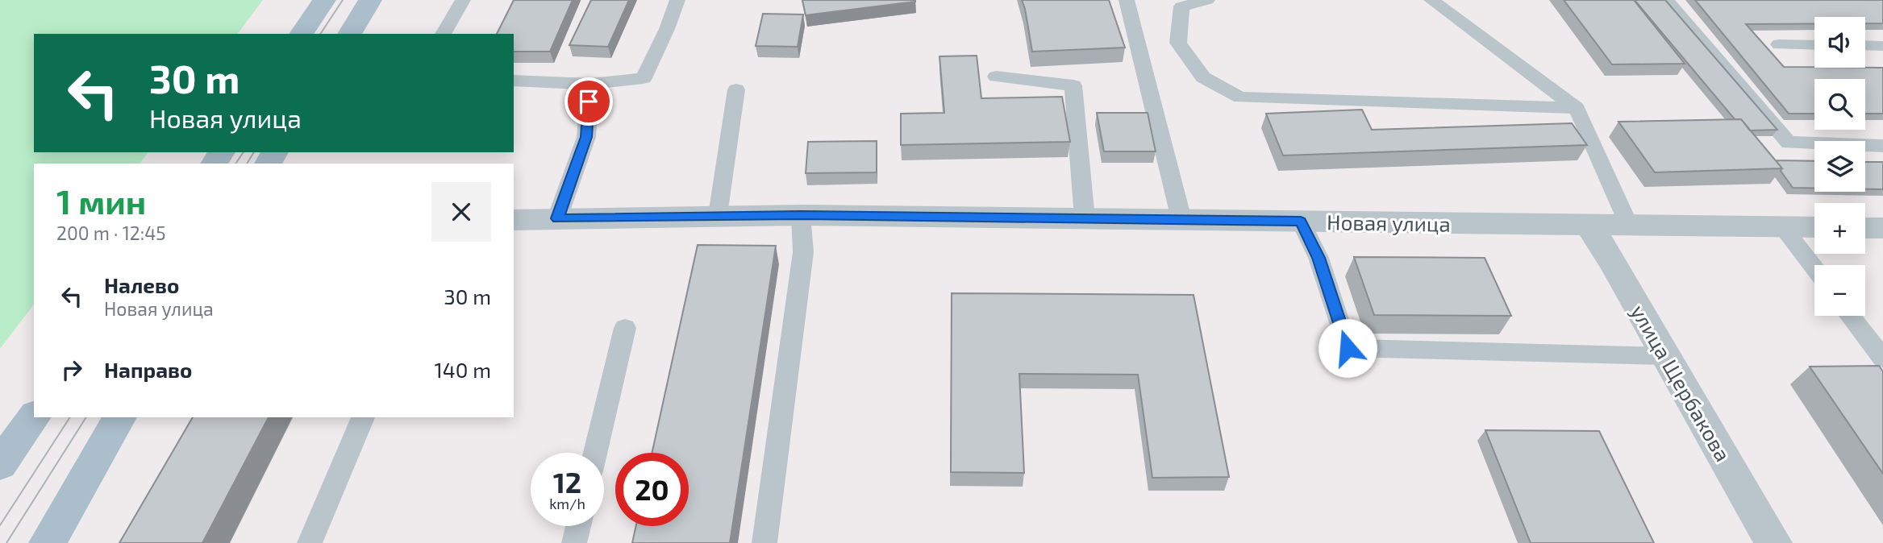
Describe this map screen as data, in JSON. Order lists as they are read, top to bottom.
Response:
{
  "streets": {
    "street": ["Новая улица", "улица Щербакова"]
  },
  "crossings": [
    ["Новая улица", "улица Щербакова"]
  ],
  "page": {
    "map_buttons": ["+", "−"],
    "turn": ["30 m", "Новая улица"],
    "heading": ["1 мин", "200 m · 12:45"],
    "list": [
      {
        "name": "Налево",
        "note": "Новая улица",
        "value": "30 m"
      },
      {
        "name": "Направо",
        "value": "140 m"
      }
    ],
    "speed": "12 km/h",
    "limit": "20"
  }
}
